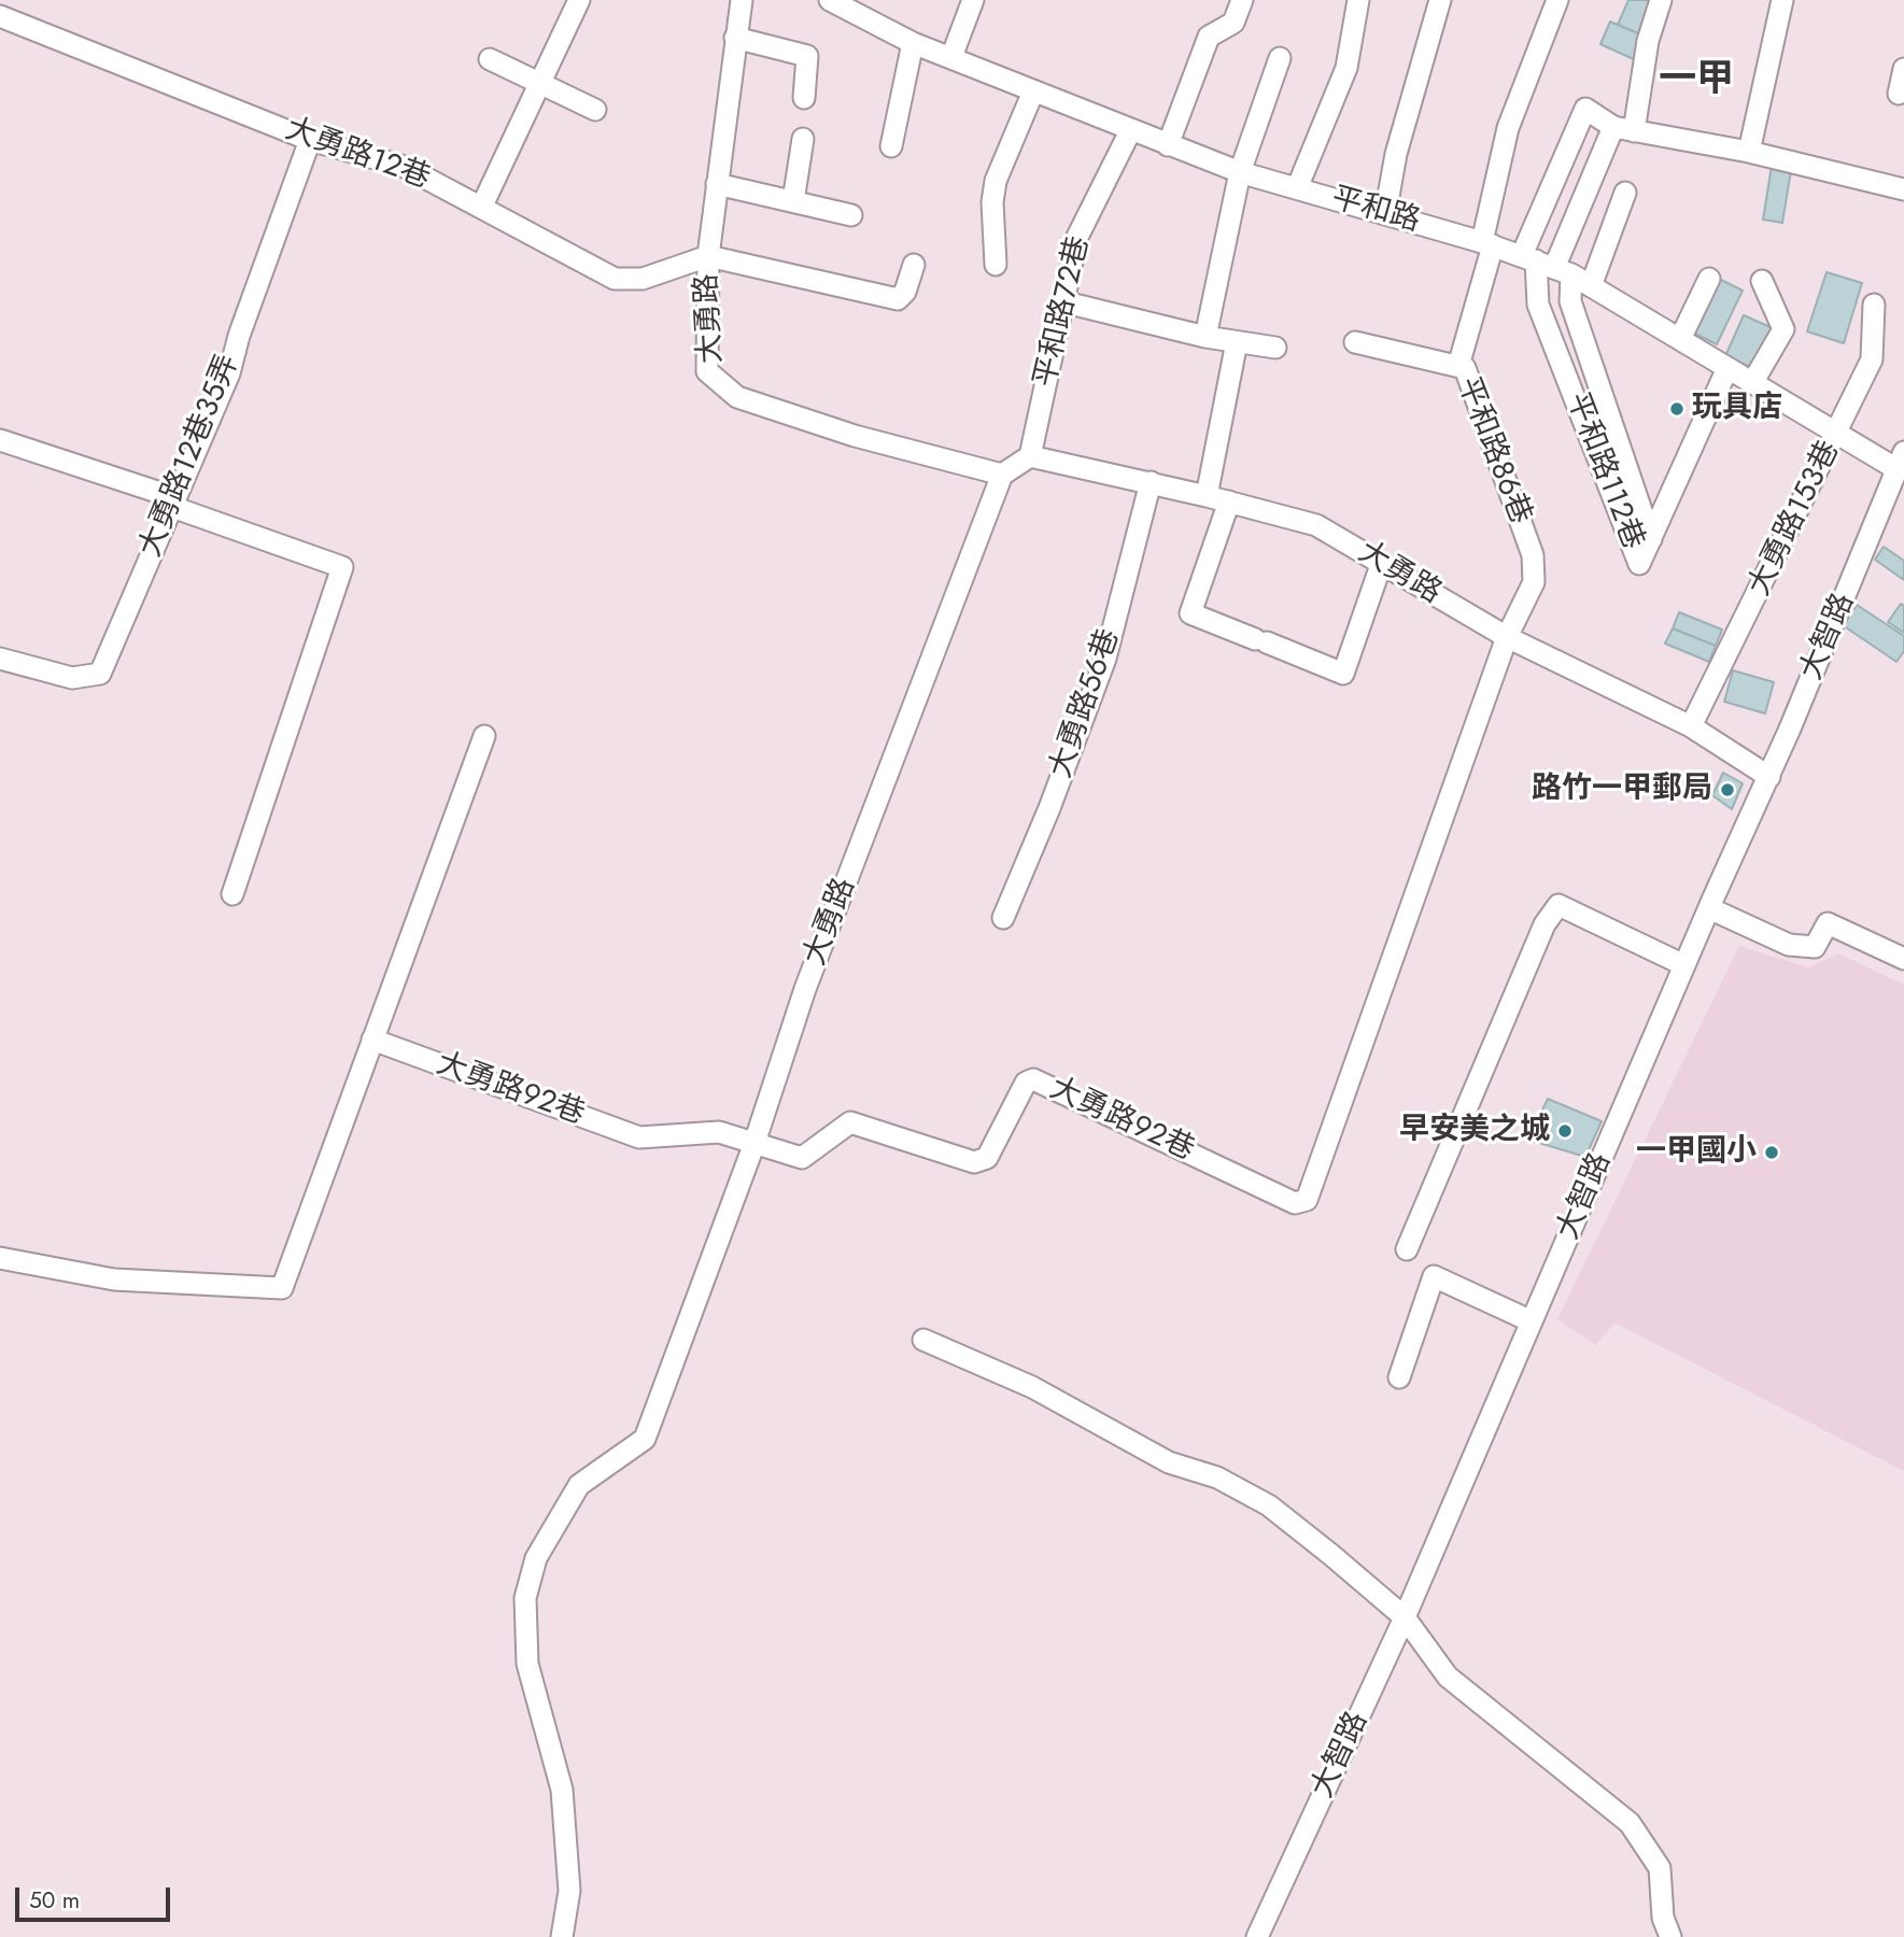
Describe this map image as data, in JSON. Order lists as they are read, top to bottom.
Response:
{
  "streets": {
    "street": [
      "大勇路12巷",
      "平和路",
      "平和路72巷",
      "大勇路",
      "平和路86巷",
      "大勇路12巷35弄",
      "平和路112巷",
      "大勇路153巷",
      "大智路",
      "大勇路56巷",
      "大勇路92巷"
    ]
  },
  "crossings": [
    ["大勇路12巷", "大勇路"],
    ["大勇路12巷", "大勇路12巷35弄"],
    ["平和路", "平和路72巷"],
    ["平和路", "平和路112巷"],
    ["平和路", "大勇路153巷"],
    ["平和路", "大智路"],
    ["平和路72巷", "大勇路"],
    ["大勇路", "平和路86巷"],
    ["大勇路", "大勇路153巷"],
    ["大勇路", "大智路"],
    ["大勇路", "大勇路56巷"],
    ["大勇路", "大勇路92巷"],
    ["平和路86巷", "大勇路92巷"]
  ],
  "districts": ["一甲"],
  "places": [
    "玩具店",
    "路竹一甲郵局",
    "早安美之城",
    "一甲國小"
  ],
  "scale_bar": "50 m"
}
